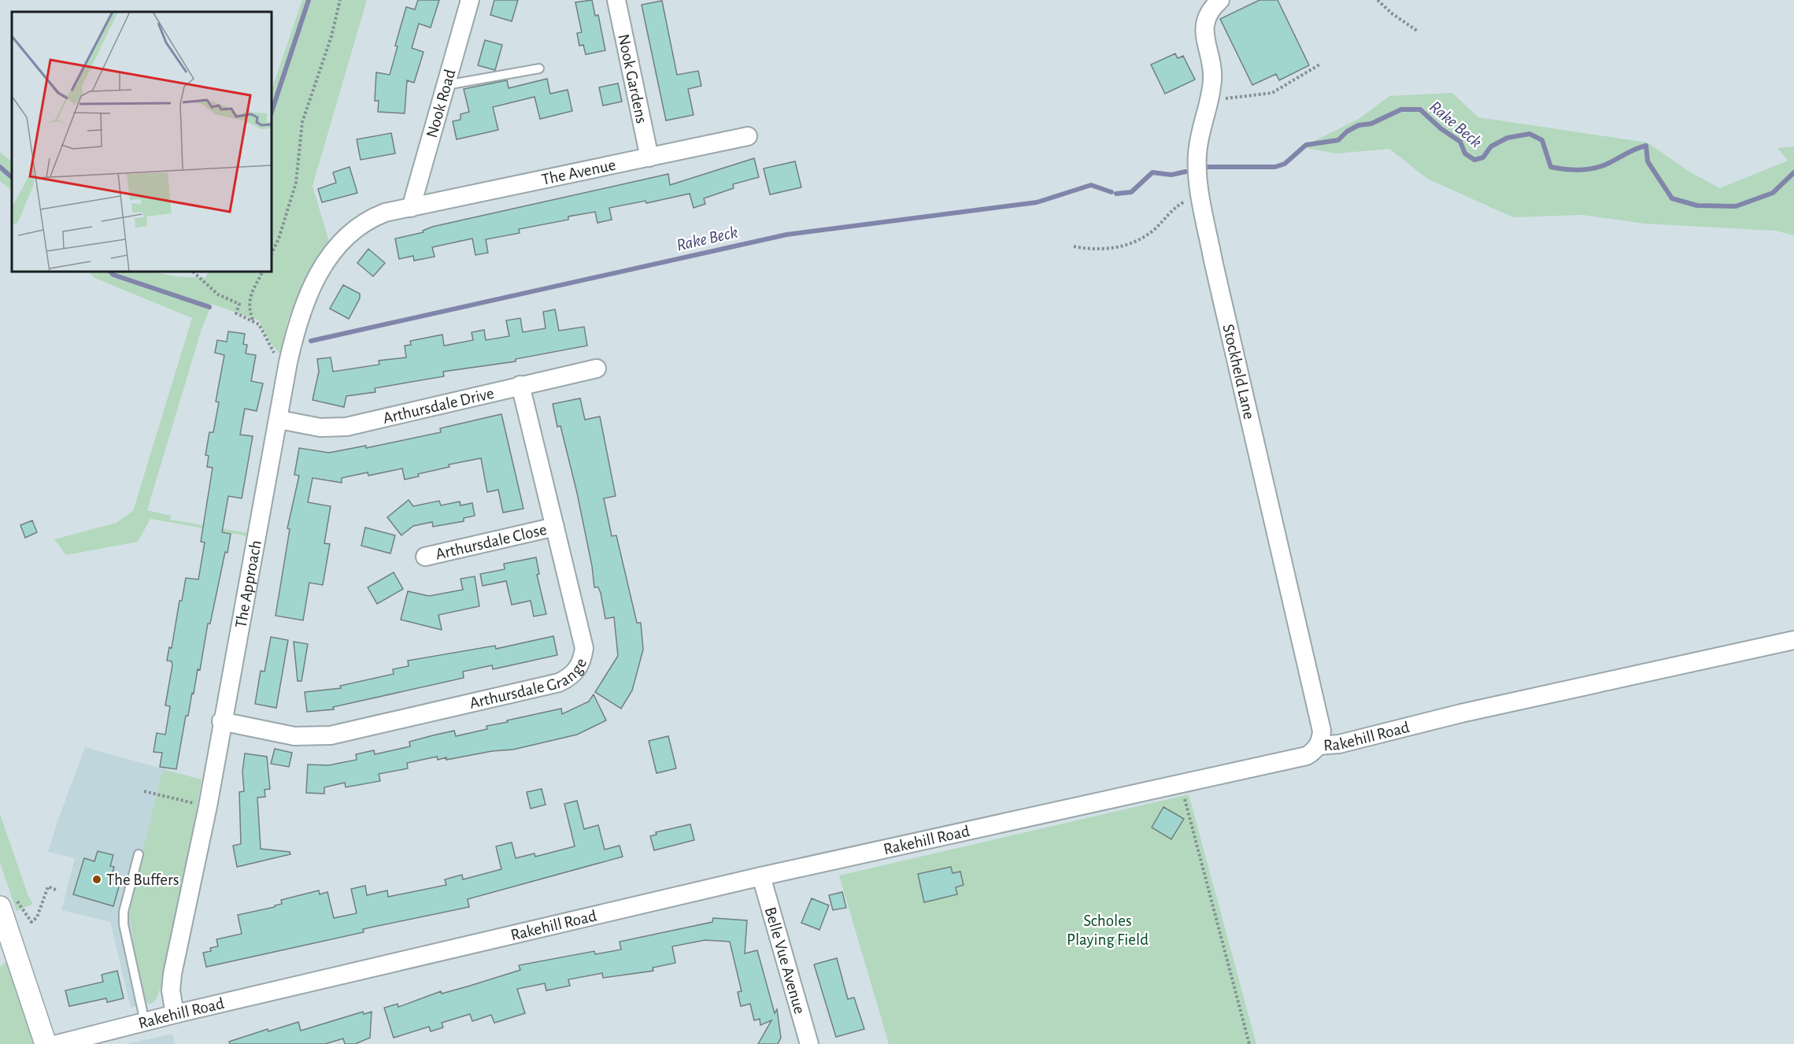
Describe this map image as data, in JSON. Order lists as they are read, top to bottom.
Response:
{
  "streets": {
    "street": [
      "Nook Gardens",
      "Nook Road",
      "The Avenue",
      "Stockheld Lane",
      "Arthursdale Drive",
      "Arthursdale Close",
      "The Approach",
      "Arthursdale Grange",
      "Rakehill Road",
      "Belle Vue Avenue"
    ]
  },
  "crossings": [
    ["Nook Gardens", "The Avenue"],
    ["Nook Road", "The Avenue"],
    ["Nook Road", "The Approach"],
    ["The Avenue", "The Approach"],
    ["Stockheld Lane", "Rakehill Road"],
    ["Arthursdale Drive", "The Approach"],
    ["Arthursdale Drive", "Arthursdale Grange"],
    ["Arthursdale Close", "Arthursdale Grange"],
    ["The Approach", "Arthursdale Grange"],
    ["The Approach", "Rakehill Road"],
    ["Rakehill Road", "Belle Vue Avenue"]
  ],
  "water": ["Rake Beck"],
  "parks": ["Scholes Playing Field"],
  "places": ["The Buffers"]
}
